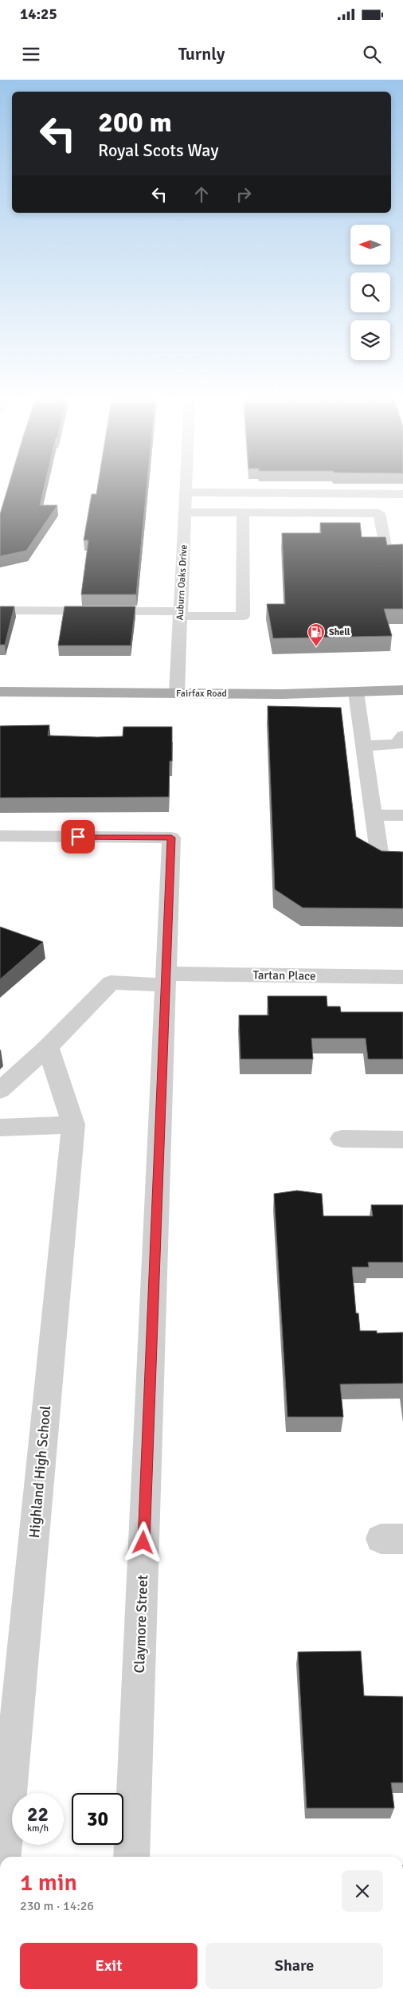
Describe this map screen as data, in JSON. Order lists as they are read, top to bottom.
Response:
{
  "streets": {
    "main road": ["Fairfax Road"],
    "street": [
      "Auburn Oaks Drive",
      "Tartan Place",
      "Highland High School",
      "Claymore Street"
    ]
  },
  "crossings": [
    ["Auburn Oaks Drive", "Fairfax Road"],
    ["Tartan Place", "Claymore Street"]
  ],
  "places": {
    "fuel station": ["Shell"]
  },
  "north": "left",
  "page": {
    "status": "14:25",
    "header": "Turnly",
    "turn": ["200 m", "Royal Scots Way"],
    "speed": "22 km/h",
    "limit": "30",
    "heading": ["1 min", "230 m · 14:26"],
    "buttons": ["Exit", "Share"]
  }
}
